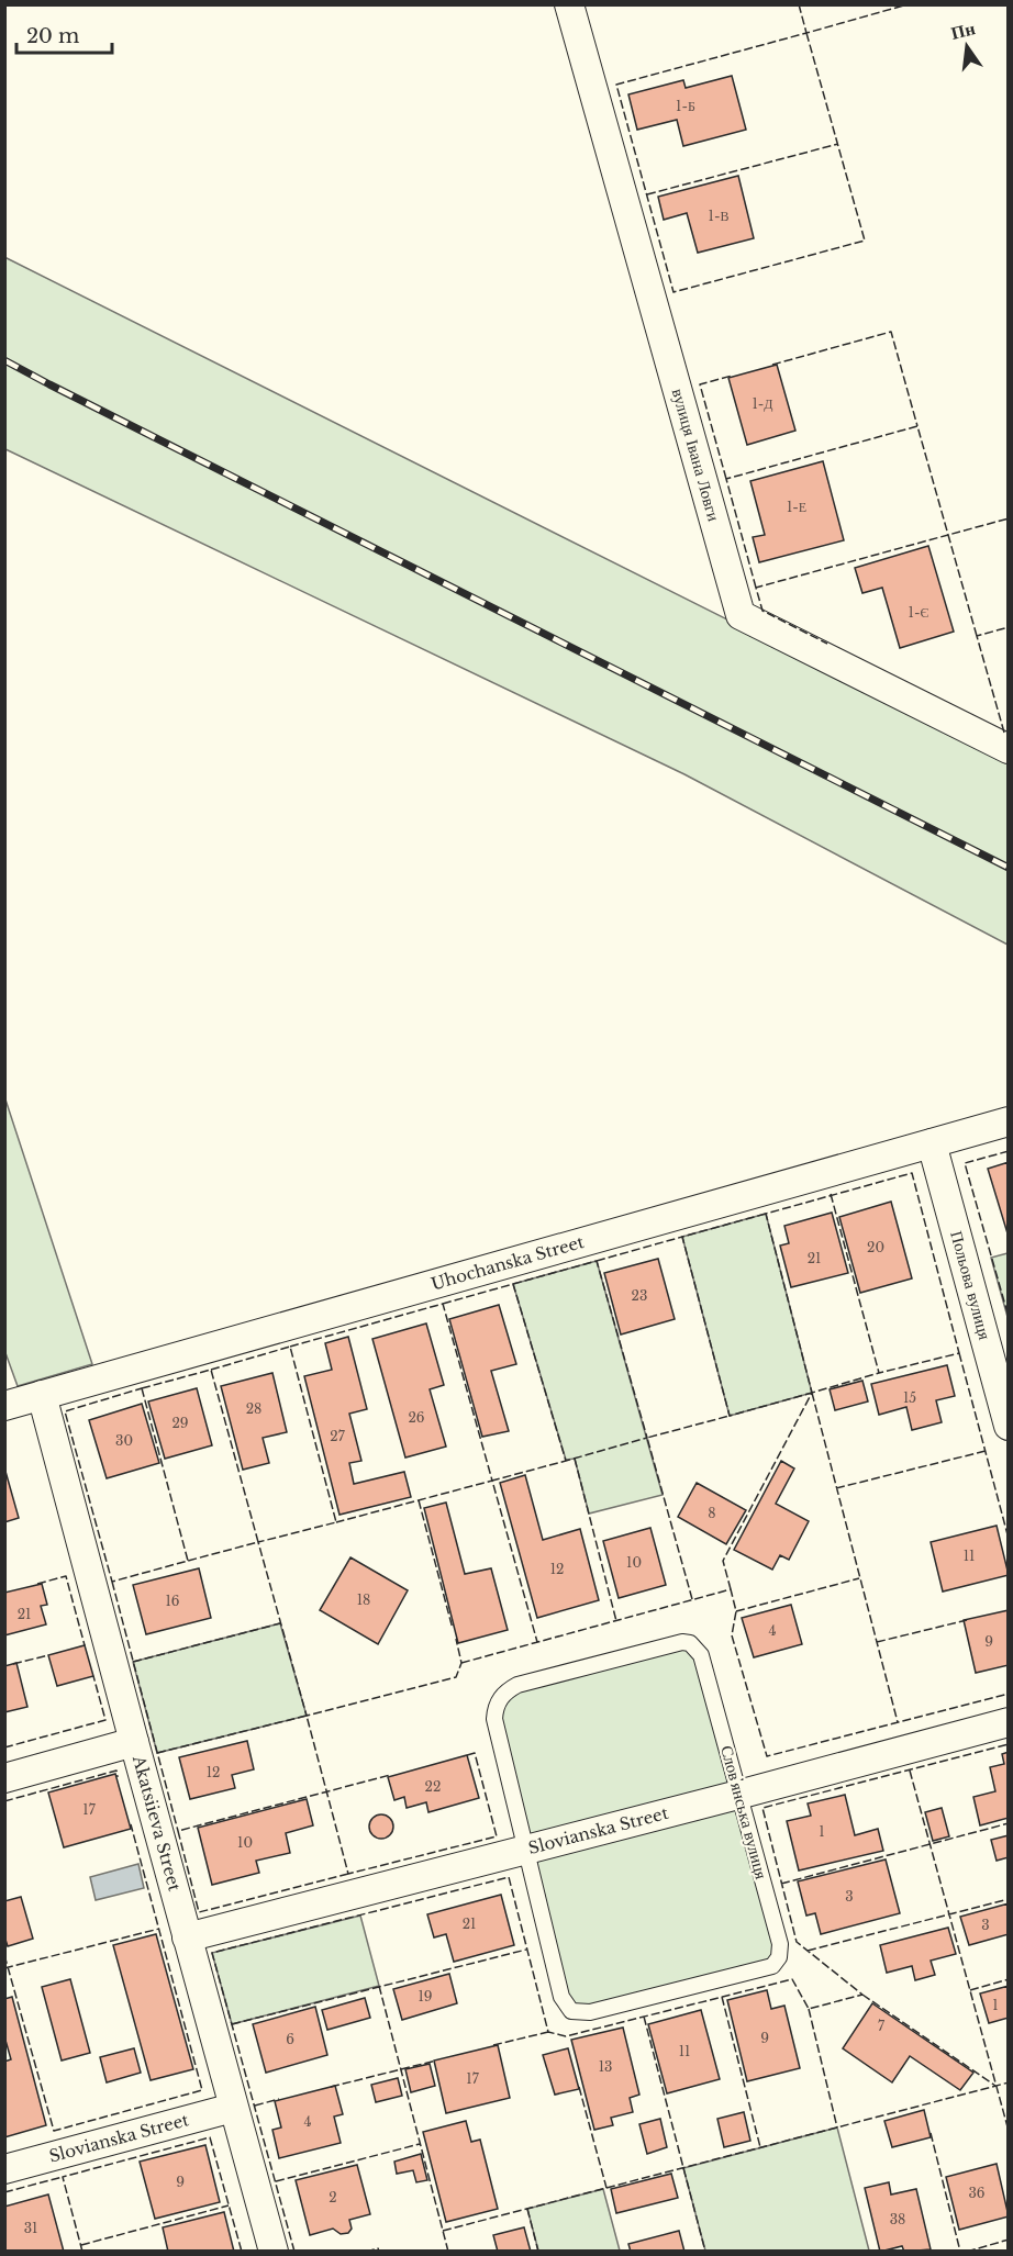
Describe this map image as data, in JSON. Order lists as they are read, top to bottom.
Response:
{
  "streets": {
    "street": [
      "вулиця Івана Ловги",
      "Uhochanska Street",
      "Польова вулиця",
      "Akatsiieva Street",
      "Slovianska Street"
    ],
    "lane": ["Словʼянська вулиця"]
  },
  "crossings": [
    ["Uhochanska Street", "Польова вулиця"],
    ["Uhochanska Street", "Akatsiieva Street"],
    ["Словʼянська вулиця", "Slovianska Street"],
    ["Akatsiieva Street", "Slovianska Street"]
  ],
  "house_numbers": [
    "1-Б",
    "1-В",
    "1-Д",
    "1-Е",
    "1-Є",
    "20",
    "21",
    "23",
    "15",
    "28",
    "26",
    "29",
    "27",
    "30",
    "8",
    "11",
    "10",
    "12",
    "18",
    "16",
    "21",
    "4",
    "9",
    "12",
    "22",
    "17",
    "1",
    "10",
    "3",
    "21",
    "3",
    "19",
    "1",
    "7",
    "9",
    "6",
    "11",
    "13",
    "17",
    "4",
    "9",
    "36",
    "2",
    "38",
    "31"
  ],
  "scale_bar": "20 m",
  "north": "top"
}
